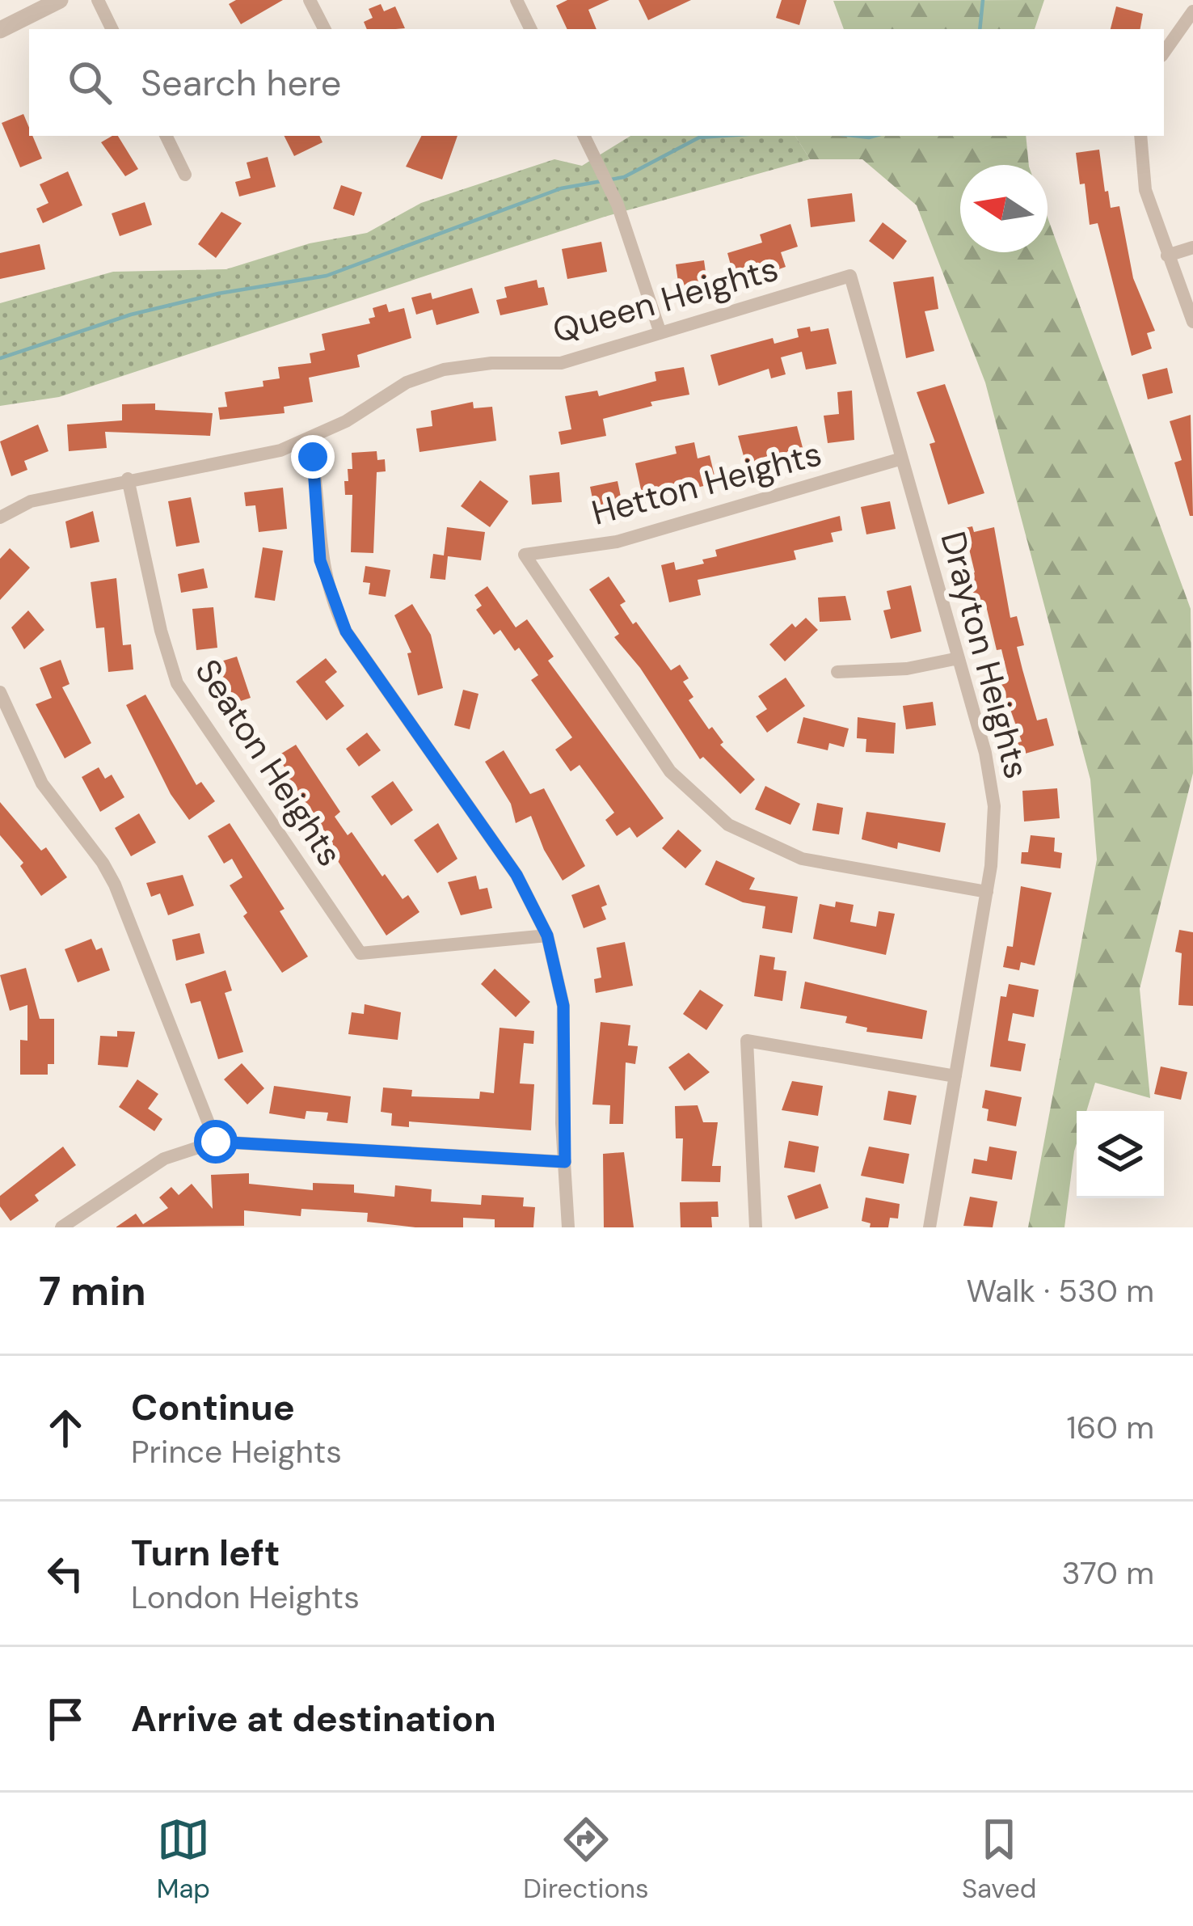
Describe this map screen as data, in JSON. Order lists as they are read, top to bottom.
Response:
{
  "streets": {
    "street": [
      "Queen Heights",
      "Hetton Heights",
      "Drayton Heights",
      "Seaton Heights"
    ]
  },
  "crossings": [
    ["Queen Heights", "Drayton Heights"],
    ["Queen Heights", "Seaton Heights"],
    ["Hetton Heights", "Drayton Heights"]
  ],
  "north": "left",
  "page": {
    "search": "Search here",
    "heading": ["7 min", "Walk · 530 m"],
    "list": [
      ["Continue", "Prince Heights", "160 m"],
      ["Turn left", "London Heights", "370 m"],
      "Arrive at destination"
    ],
    "nav": ["Map", "Directions", "Saved"]
  }
}
